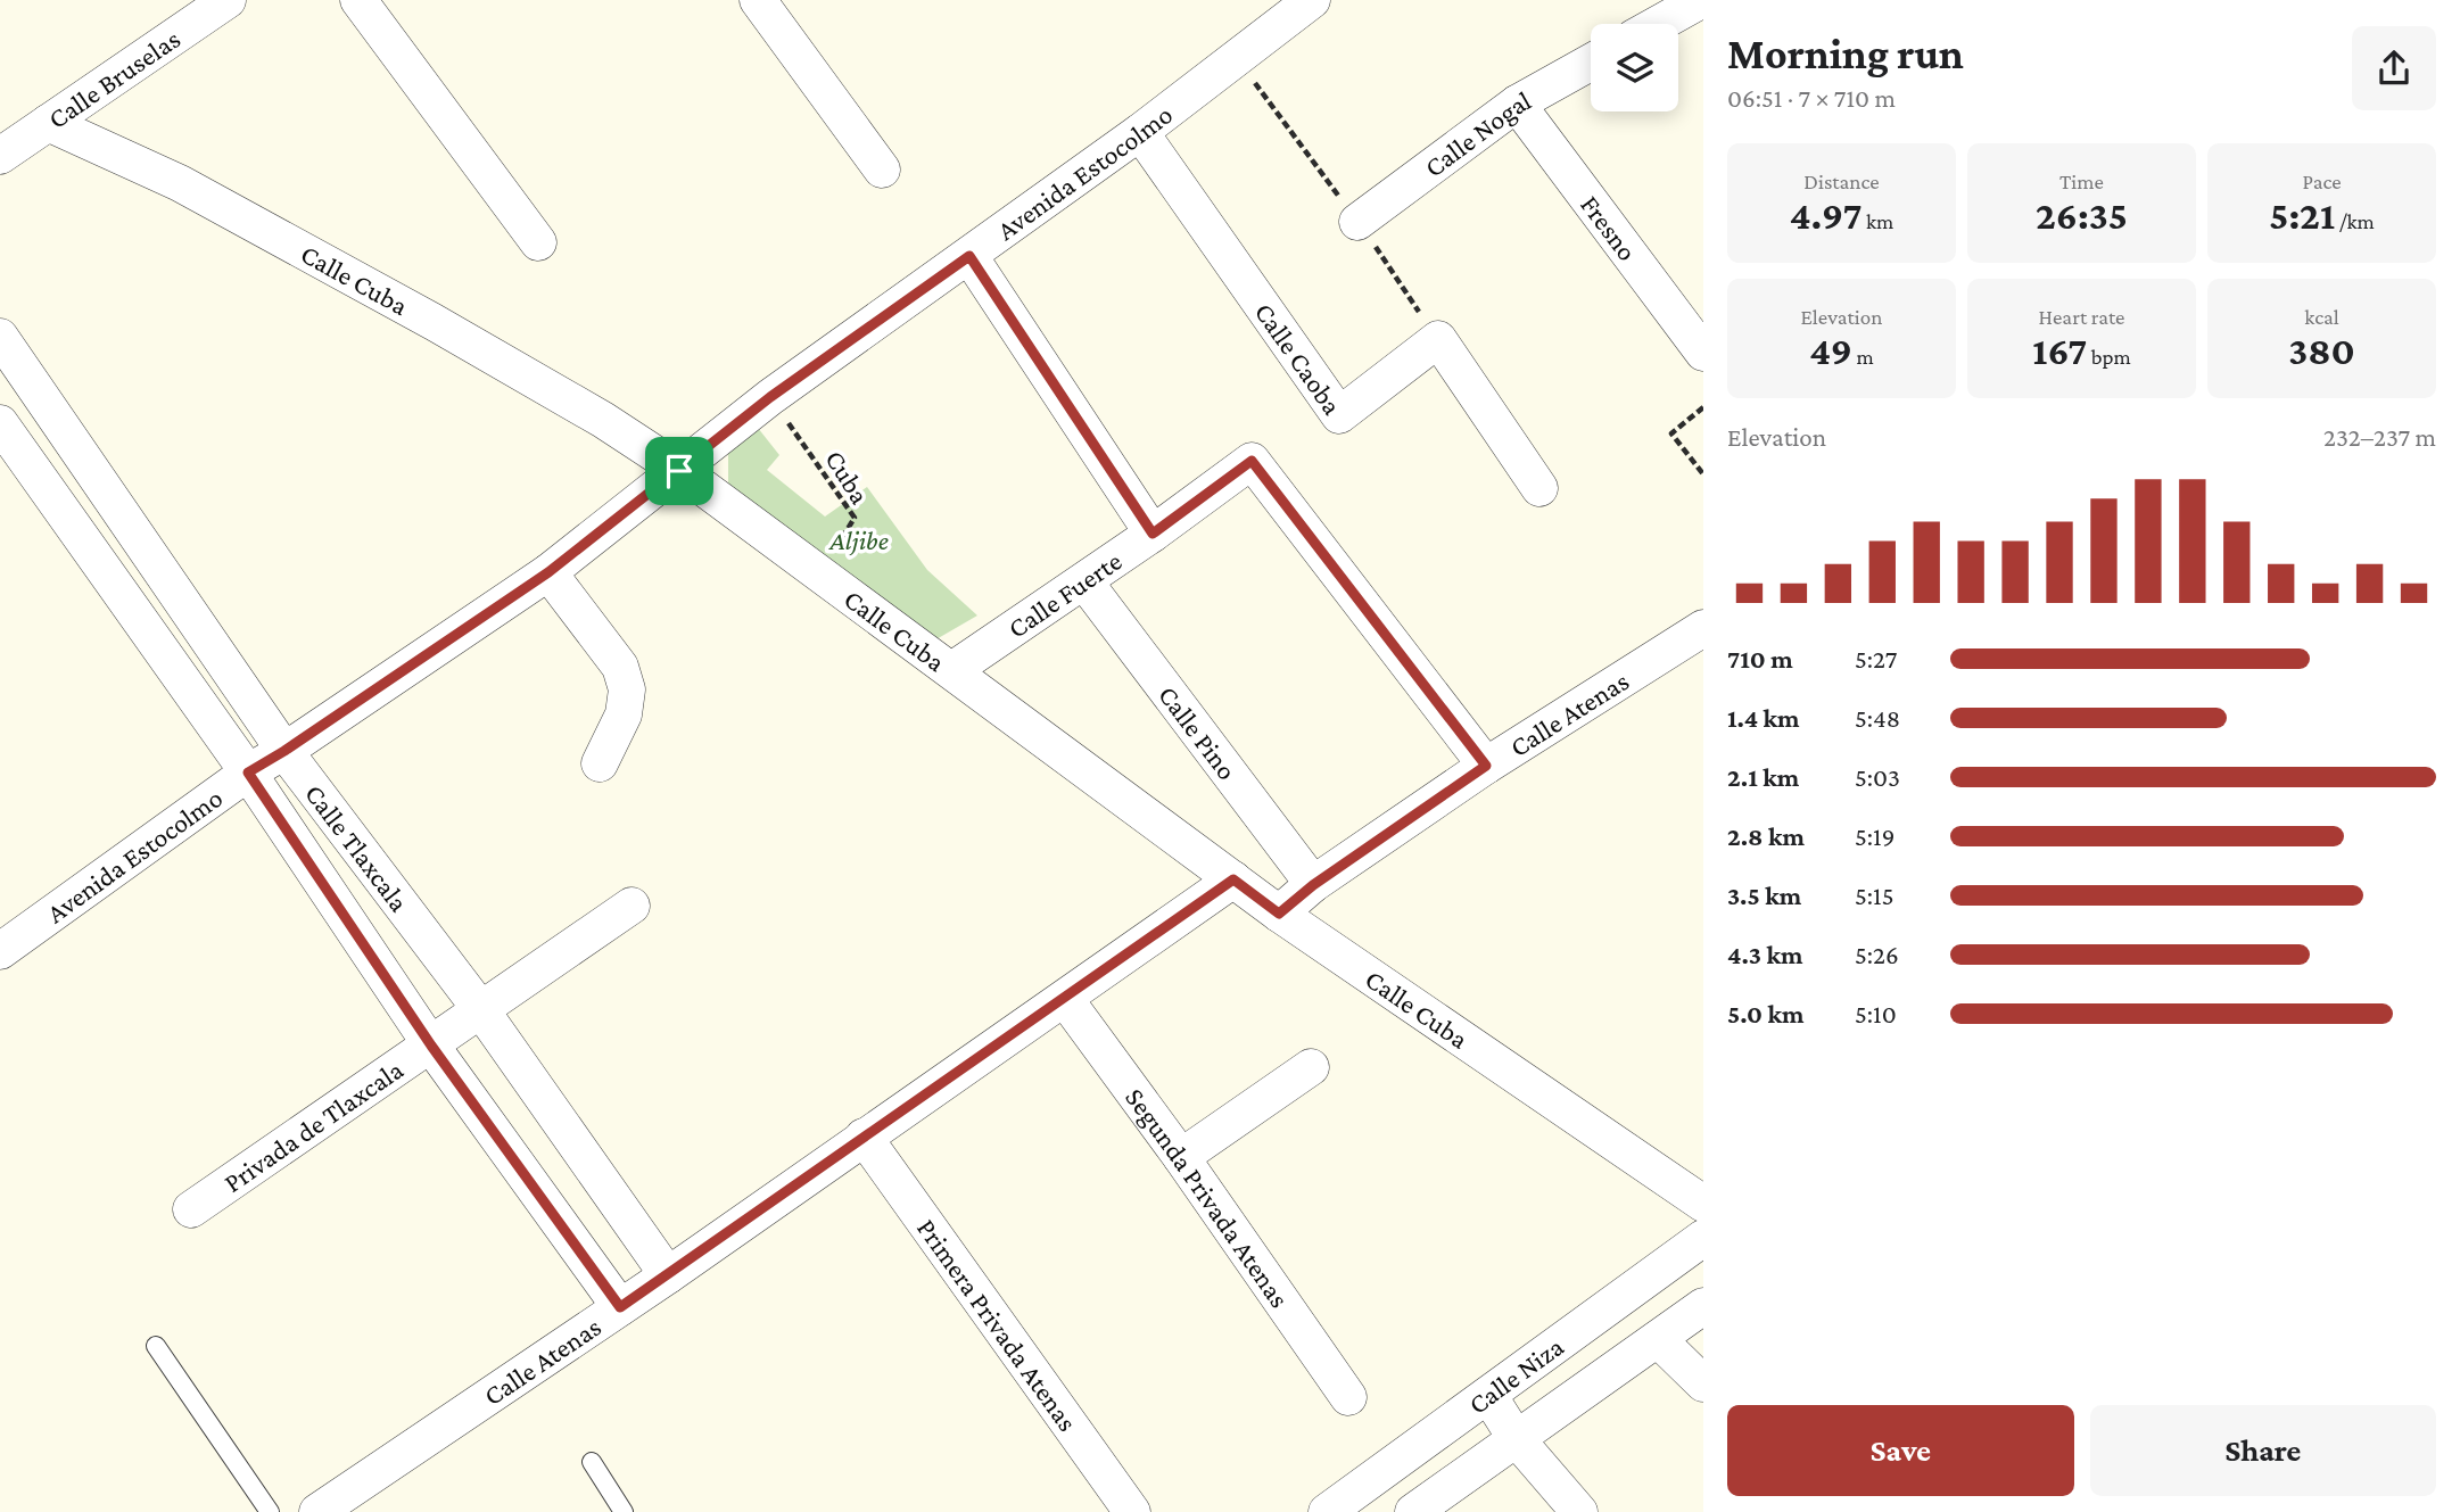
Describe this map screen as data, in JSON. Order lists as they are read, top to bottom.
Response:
{
  "streets": {
    "street": [
      "Calle Bruselas",
      "Calle Nogal",
      "Avenida Estocolmo",
      "Fresno",
      "Calle Cuba",
      "Calle Caoba",
      "Calle Fuerte",
      "Calle Atenas",
      "Calle Pino",
      "Calle Tlaxcala",
      "Privada de Tlaxcala",
      "Segunda Privada Atenas",
      "Primera Privada Atenas",
      "Calle Niza"
    ],
    "path": ["Cuba"]
  },
  "crossings": [
    ["Calle Bruselas", "Calle Cuba"],
    ["Calle Nogal", "Fresno"],
    ["Avenida Estocolmo", "Calle Cuba"],
    ["Avenida Estocolmo", "Calle Caoba"],
    ["Avenida Estocolmo", "Cuba"],
    ["Avenida Estocolmo", "Calle Tlaxcala"],
    ["Calle Cuba", "Calle Fuerte"],
    ["Calle Cuba", "Calle Atenas"],
    ["Calle Fuerte", "Calle Atenas"],
    ["Calle Fuerte", "Calle Pino"],
    ["Calle Atenas", "Calle Pino"],
    ["Calle Atenas", "Calle Tlaxcala"],
    ["Calle Atenas", "Segunda Privada Atenas"],
    ["Calle Atenas", "Primera Privada Atenas"],
    ["Calle Tlaxcala", "Privada de Tlaxcala"]
  ],
  "parks": ["Aljibe"],
  "page": {
    "heading": ["Morning run", "06:51 · 7 × 710 m"],
    "stats": [
      ["Distance", "4.97 km"],
      ["Time", "26:35"],
      ["Pace", "5:21 /km"],
      ["Elevation", "49 m"],
      ["Heart rate", "167 bpm"],
      ["kcal", "380"]
    ],
    "chart": ["Elevation", "232–237 m"],
    "list": [
      {
        "name": "710 m",
        "note": "5:27"
      },
      {
        "name": "1.4 km",
        "note": "5:48"
      },
      {
        "name": "2.1 km",
        "note": "5:03"
      },
      {
        "name": "2.8 km",
        "note": "5:19"
      },
      {
        "name": "3.5 km",
        "note": "5:15"
      },
      {
        "name": "4.3 km",
        "note": "5:26"
      },
      {
        "name": "5.0 km",
        "note": "5:10"
      }
    ],
    "buttons": ["Save", "Share"]
  }
}
